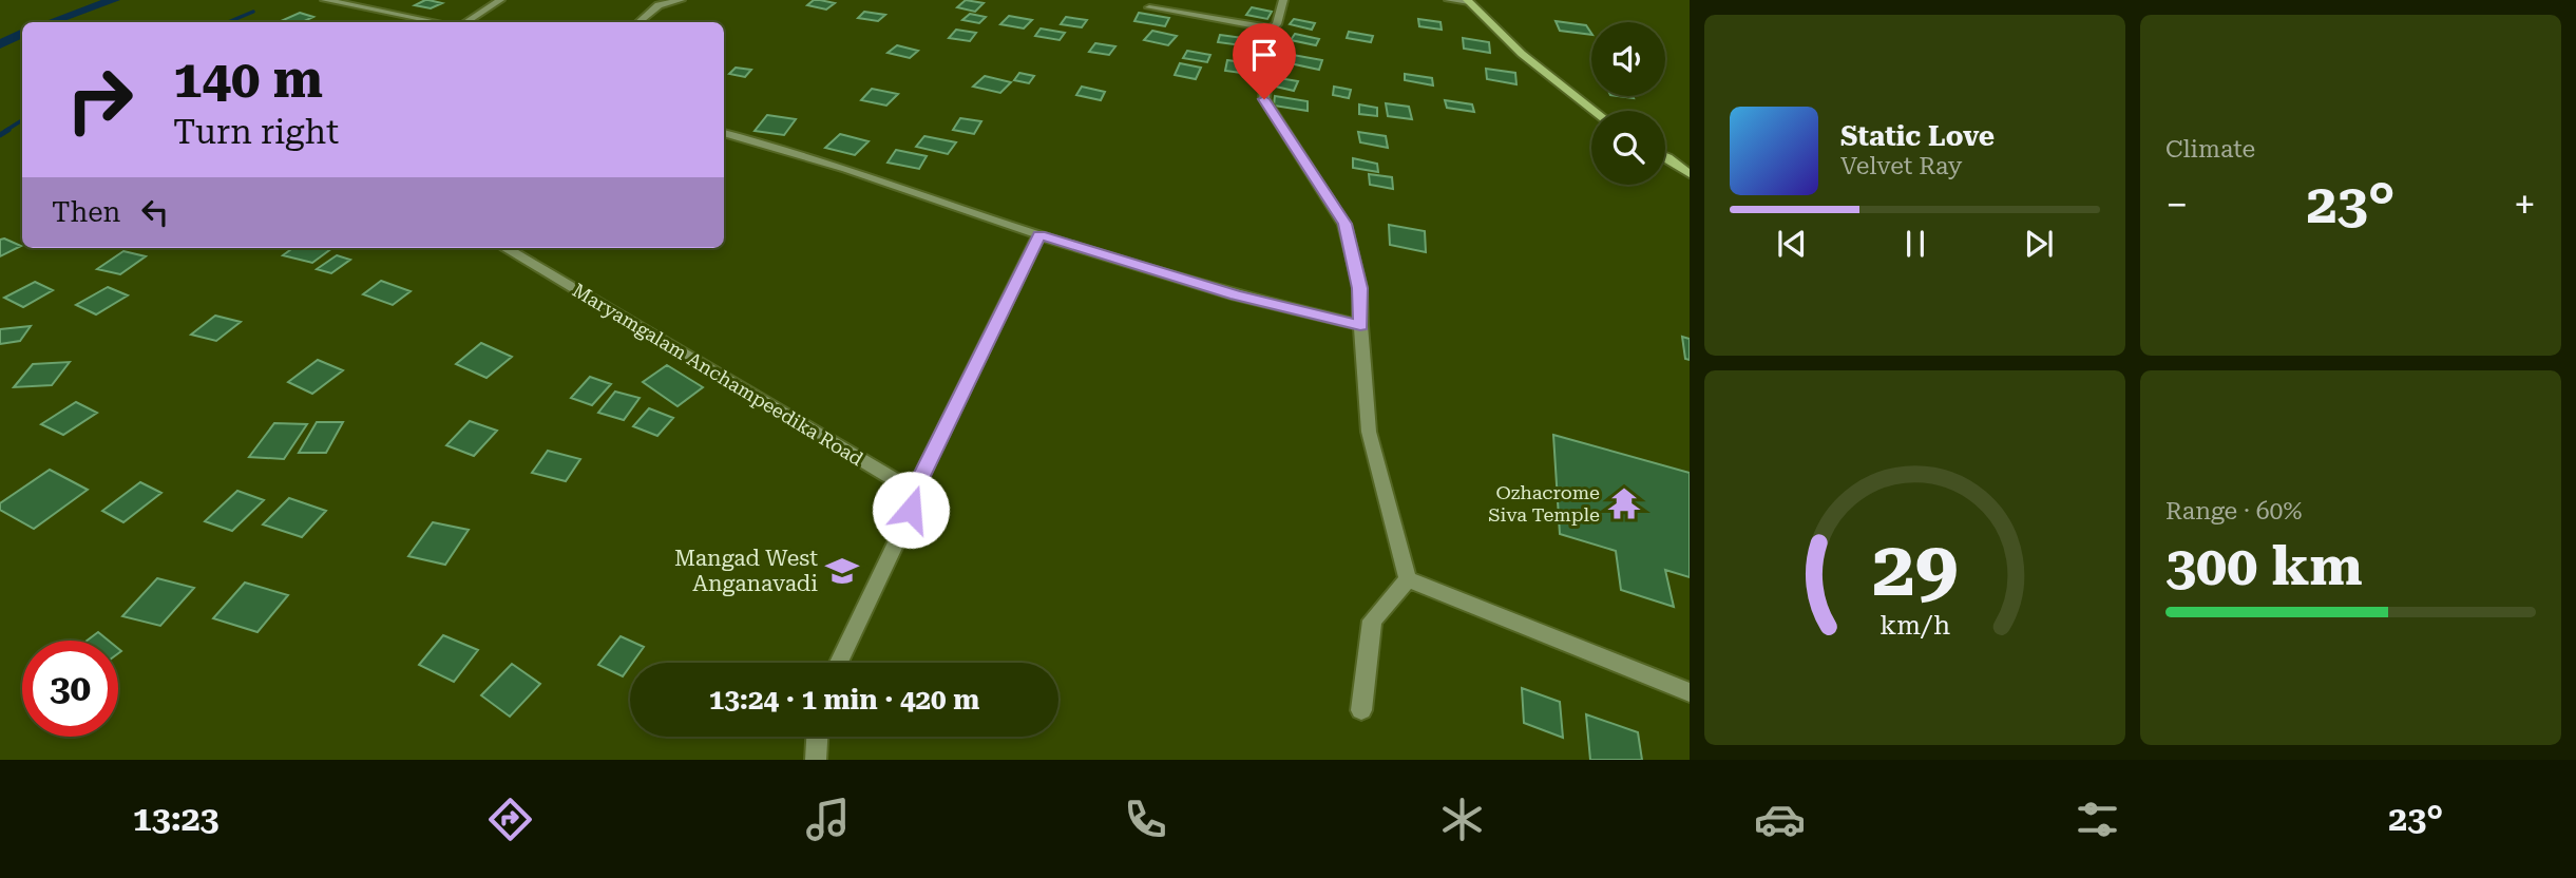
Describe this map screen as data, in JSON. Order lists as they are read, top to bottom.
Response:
{
  "streets": {
    "street": ["Maryamgalam Anchampeedika Road"]
  },
  "places": {
    "temple": ["Ozhacrome Siva Temple"],
    "school or university": ["Mangad West Anganavadi"]
  },
  "page": {
    "tile": [
      "Climate",
      ["Range · 60%", "300 km"]
    ],
    "turn": ["140 m", "Turn right"],
    "song": ["Static Love", "Velvet Ray"],
    "heat": ["−", "23°", "+"],
    "then": "Then",
    "limit": "30",
    "trip": "13:24 · 1 min · 420 m",
    "tabs": ["13:23", "23°"],
    "gauge": ["29", "km/h"]
  }
}
